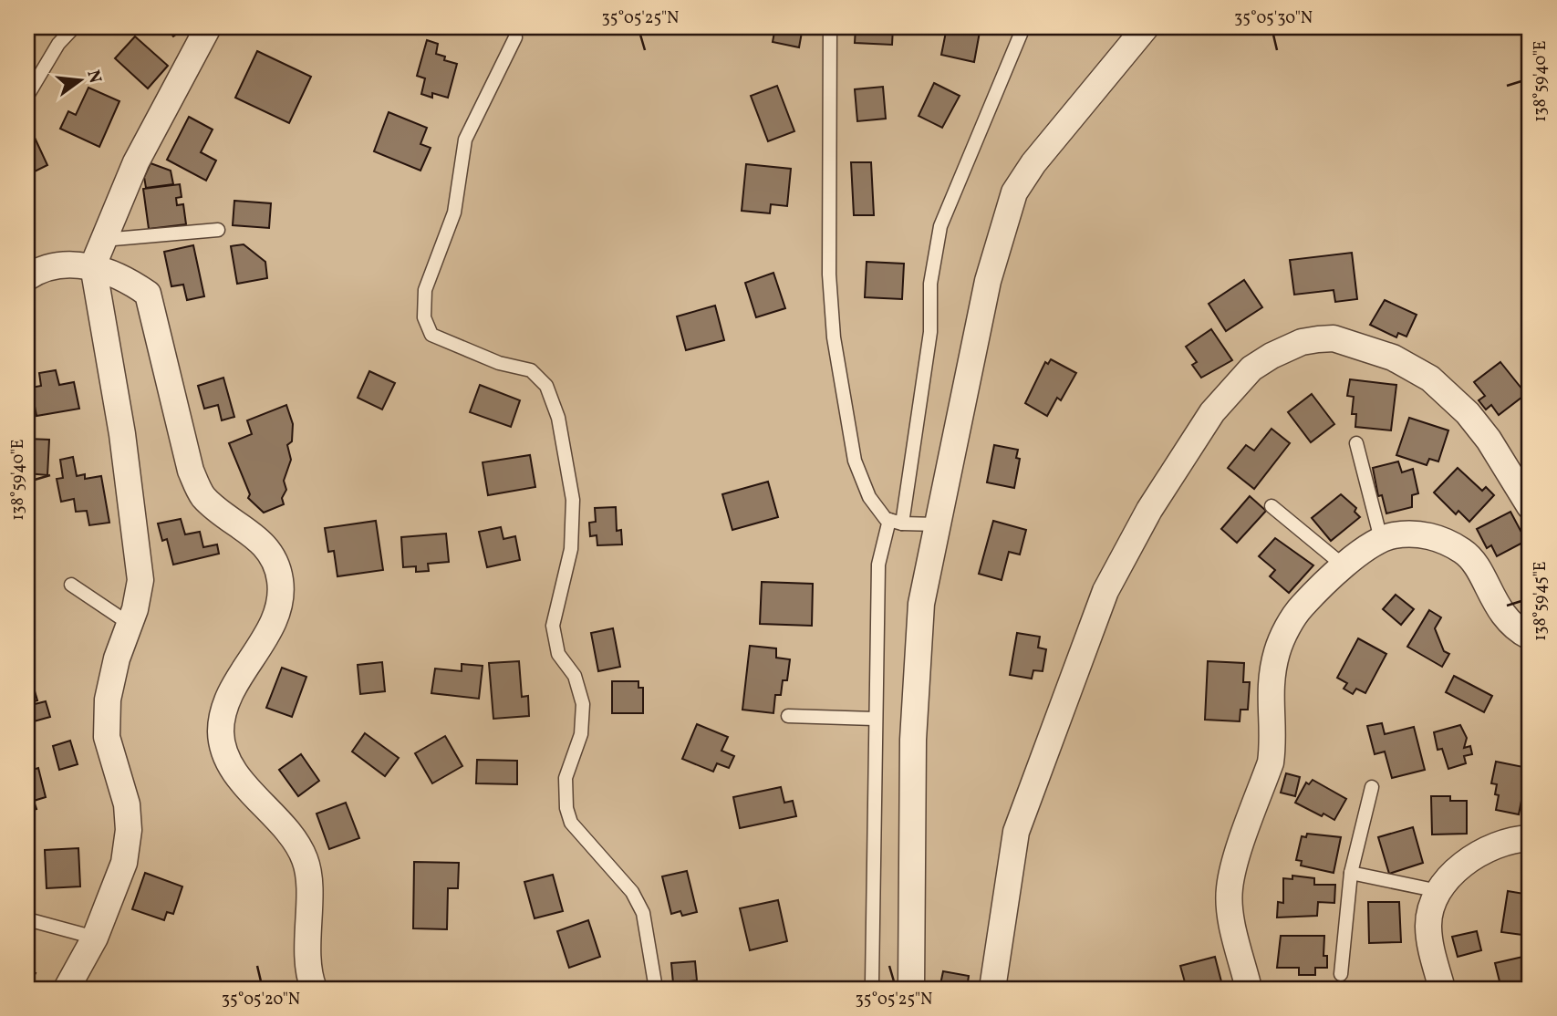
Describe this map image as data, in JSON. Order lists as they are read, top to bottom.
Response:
{
  "north": "right",
  "coordinates": [
    "35°05'25\"N",
    "35°05'30\"N",
    "138°59'40\"E",
    "138°59'45\"E",
    "35°05'20\"N"
  ]
}
